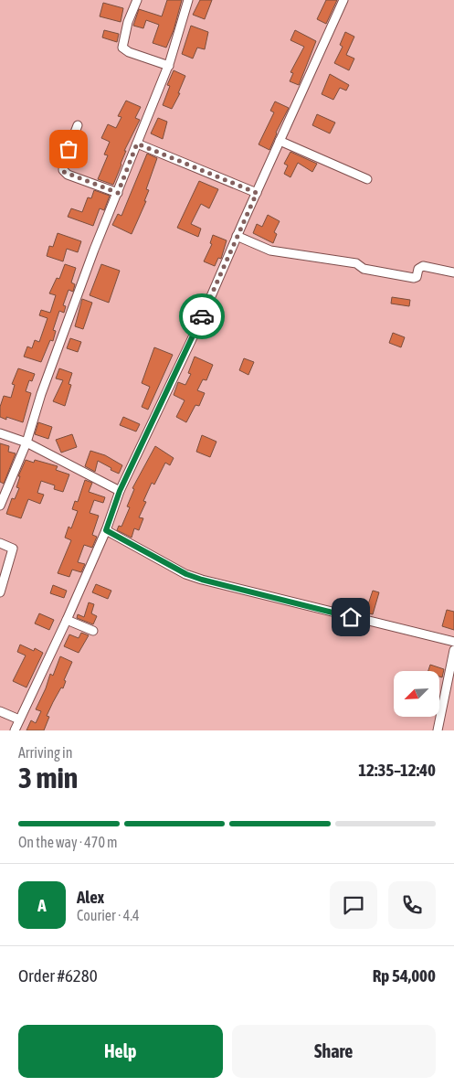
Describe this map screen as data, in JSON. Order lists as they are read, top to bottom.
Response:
{
  "north": "bottom left",
  "page": {
    "heading": ["3 min", "Arriving in", "12:35–12:40"],
    "panel": [
      "Alex",
      "Courier · 4.4",
      "Order #6280",
      "Rp 54,000"
    ],
    "bar": "On the way · 470 m",
    "round": "A",
    "buttons": ["Help", "Share"]
  }
}
